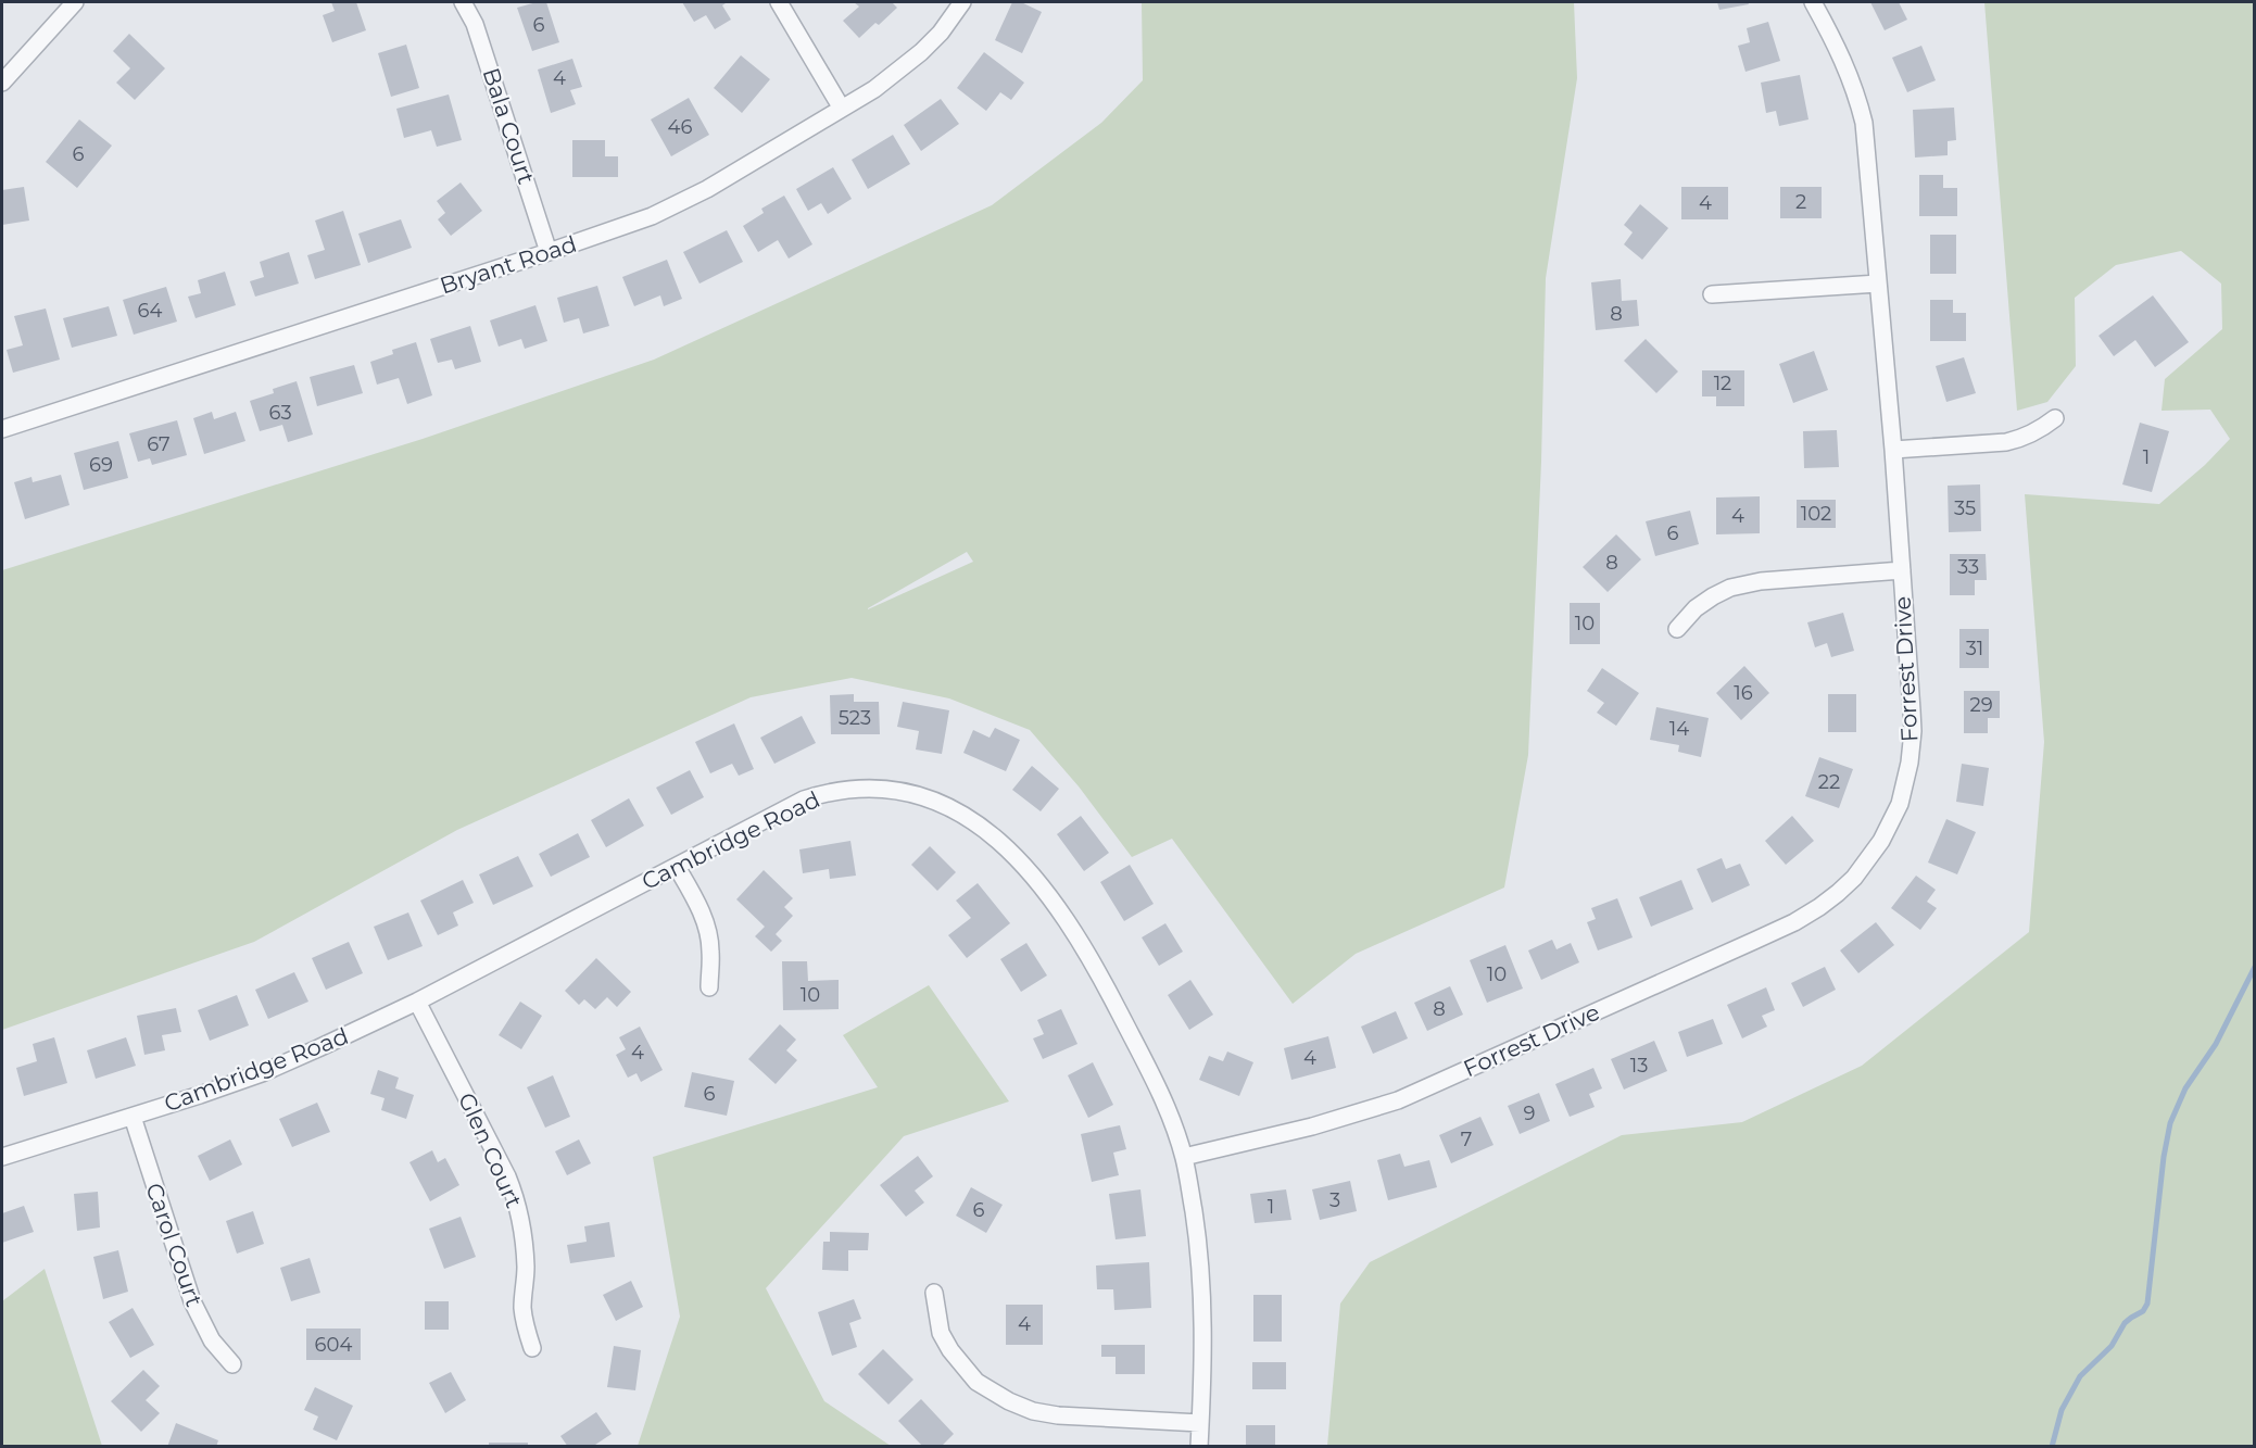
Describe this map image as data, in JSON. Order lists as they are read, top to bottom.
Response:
{
  "streets": {
    "street": [
      "Bala Court",
      "Bryant Road",
      "Forrest Drive",
      "Cambridge Road",
      "Glen Court",
      "Carol Court"
    ]
  },
  "crossings": [
    ["Bala Court", "Bryant Road"],
    ["Forrest Drive", "Cambridge Road"],
    ["Cambridge Road", "Glen Court"],
    ["Cambridge Road", "Carol Court"]
  ],
  "house_numbers": [
    "6",
    "4",
    "46",
    "6",
    "2",
    "4",
    "64",
    "8",
    "12",
    "63",
    "67",
    "1",
    "69",
    "35",
    "102",
    "4",
    "6",
    "8",
    "33",
    "10",
    "31",
    "16",
    "29",
    "523",
    "14",
    "22",
    "10",
    "10",
    "8",
    "4",
    "4",
    "13",
    "6",
    "9",
    "7",
    "3",
    "1",
    "6",
    "4",
    "604"
  ]
}
